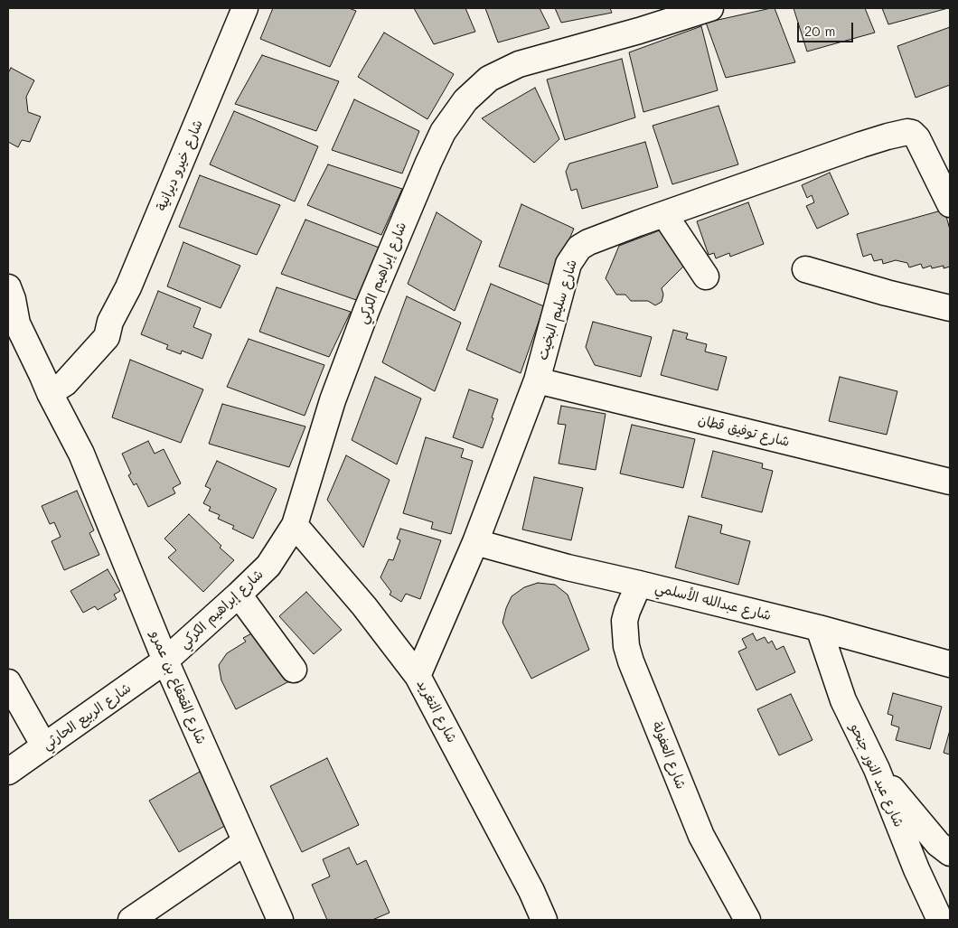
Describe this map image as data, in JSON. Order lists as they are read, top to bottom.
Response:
{
  "streets": {
    "street": [
      "شارع خيرو ديرانية",
      "شارع إبراهيم الكركي",
      "شارع سليم البخيت",
      "شارع توفيق قطان",
      "شارع عبدالله الأسلمي",
      "شارع القعقاع بن عمرو",
      "شارع التغريد",
      "شارع الربيع الحارثي",
      "شارع العفولة",
      "شارع عبد النور جنحو"
    ]
  },
  "crossings": [
    ["شارع خيرو ديرانية", "شارع القعقاع بن عمرو"],
    ["شارع إبراهيم الكركي", "شارع القعقاع بن عمرو"],
    ["شارع إبراهيم الكركي", "شارع التغريد"],
    ["شارع إبراهيم الكركي", "شارع الربيع الحارثي"],
    ["شارع سليم البخيت", "شارع توفيق قطان"],
    ["شارع سليم البخيت", "شارع عبدالله الأسلمي"],
    ["شارع سليم البخيت", "شارع التغريد"],
    ["شارع عبدالله الأسلمي", "شارع العفولة"],
    ["شارع عبدالله الأسلمي", "شارع عبد النور جنحو"],
    ["شارع القعقاع بن عمرو", "شارع الربيع الحارثي"]
  ],
  "scale_bar": "20 m"
}
